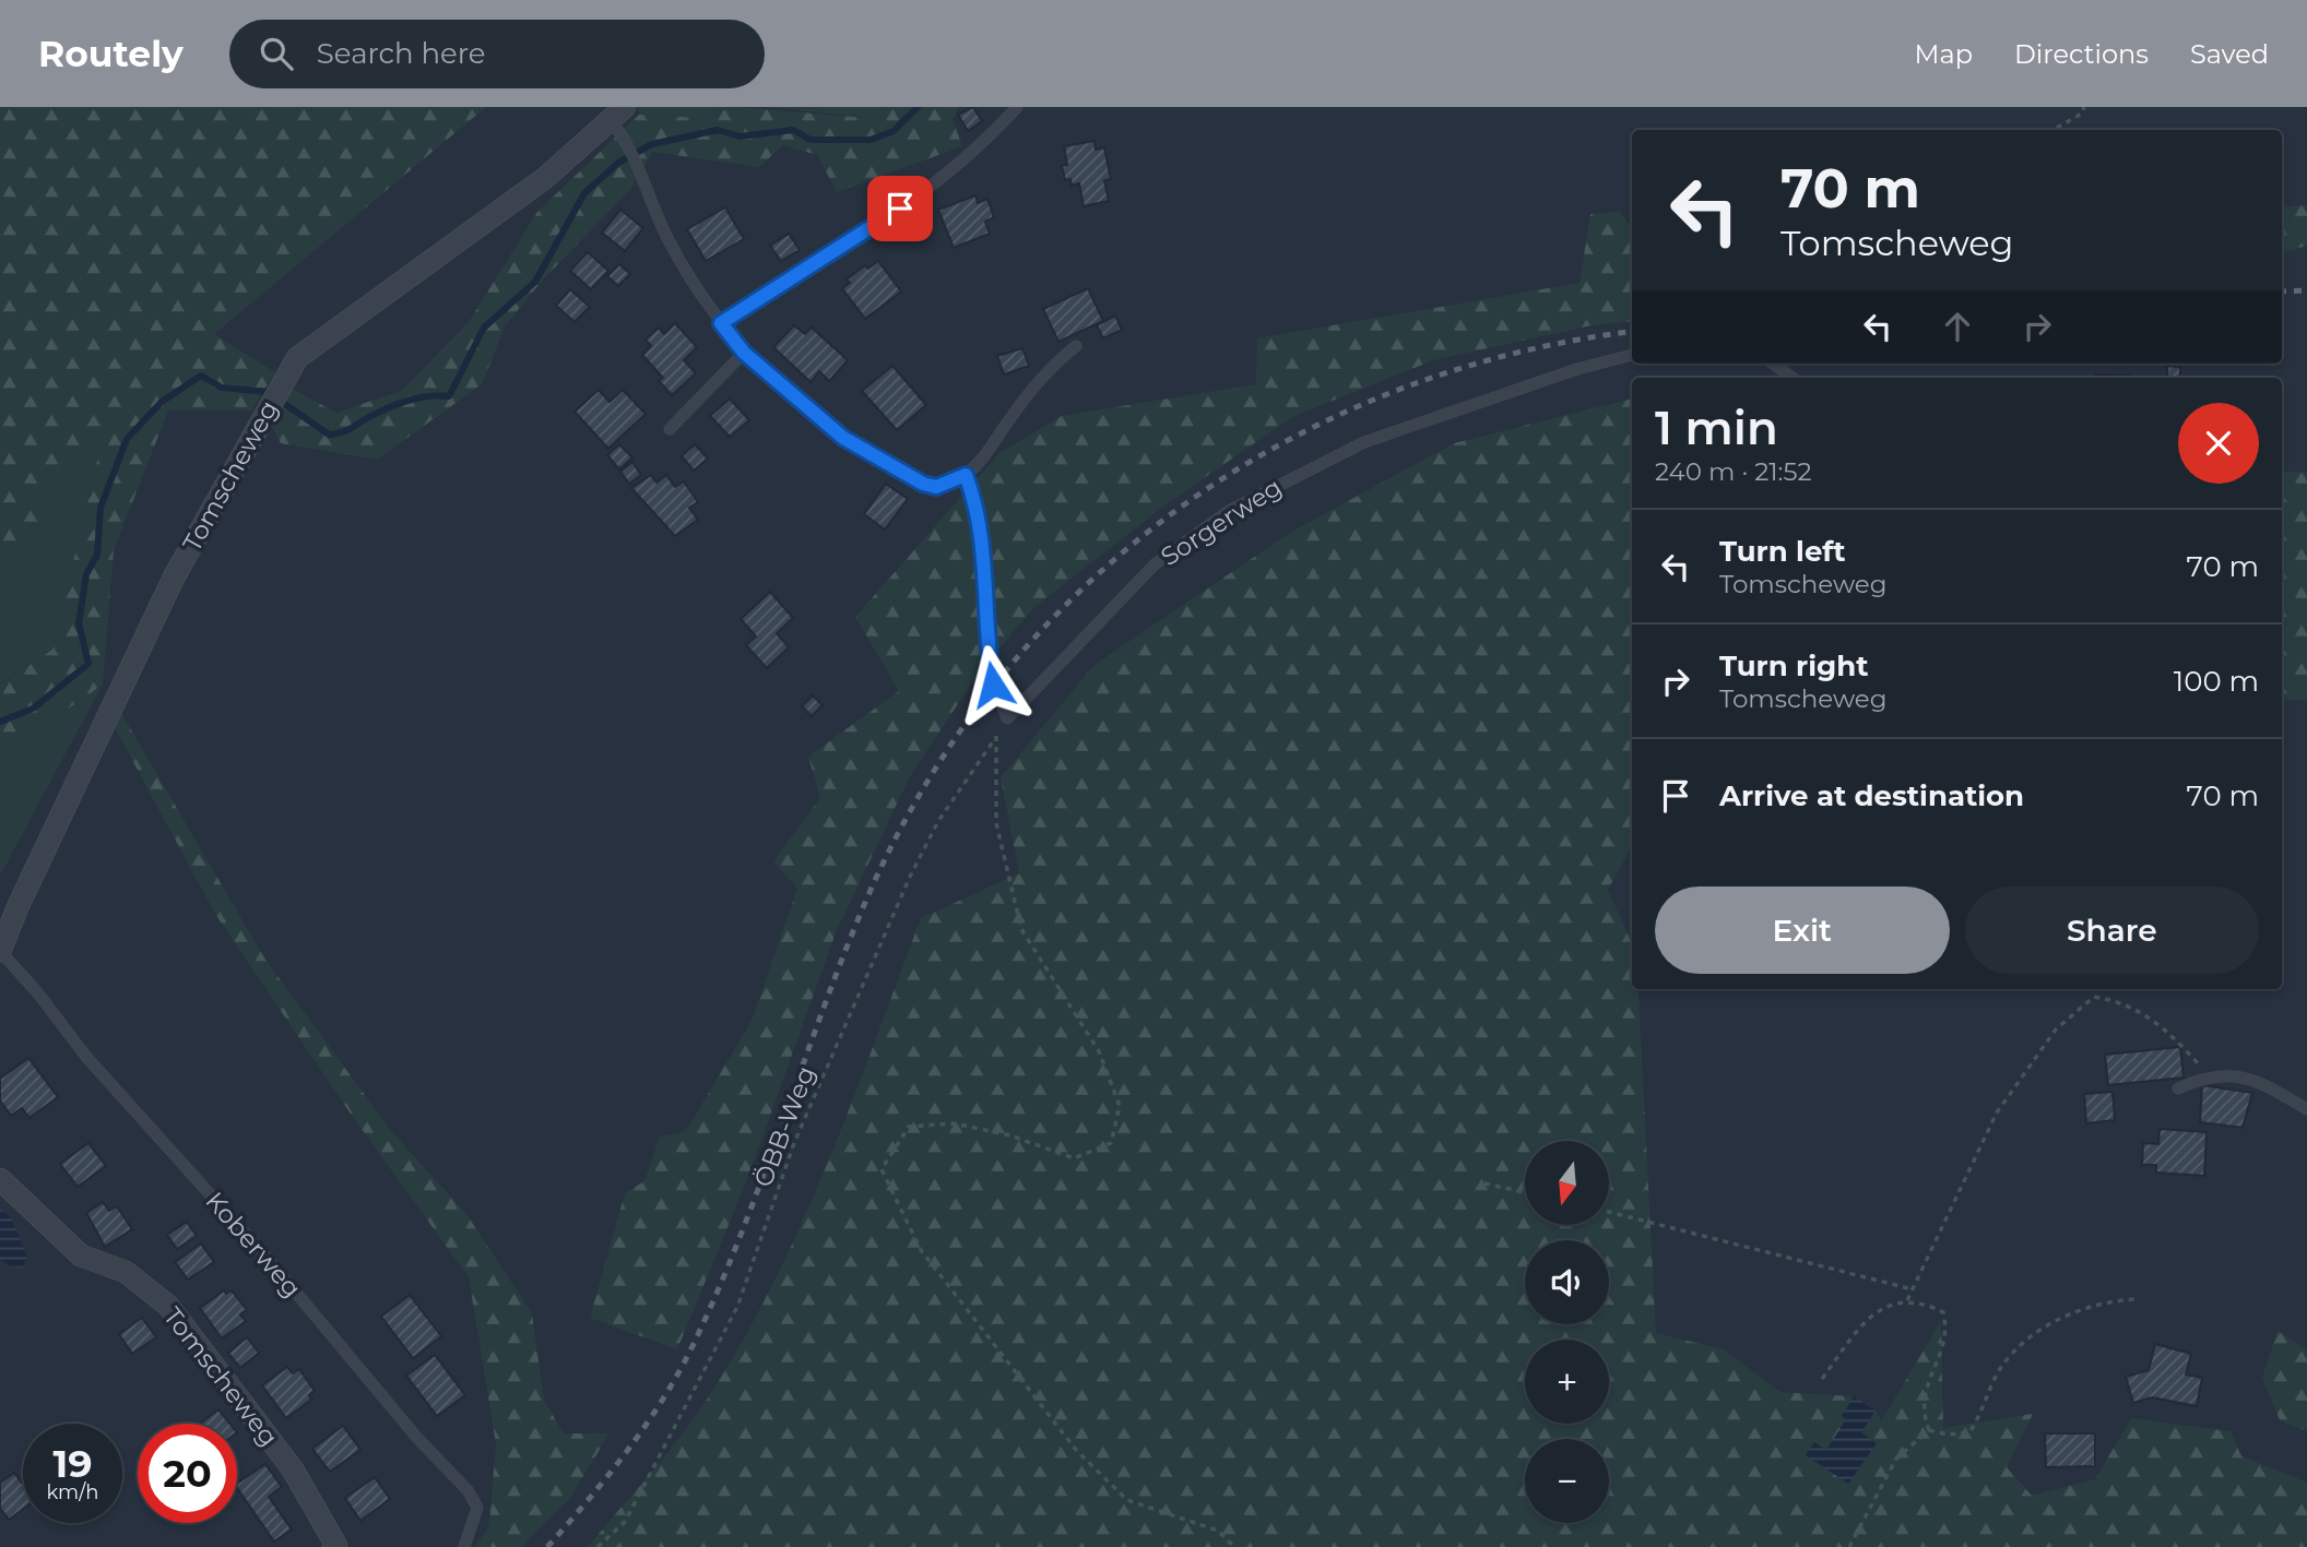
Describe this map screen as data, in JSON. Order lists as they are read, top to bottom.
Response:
{
  "streets": {
    "street": ["Tomscheweg"],
    "lane": ["Sorgerweg", "Koberweg"],
    "path": ["ÖBB-Weg"]
  },
  "crossings": [
    ["Tomscheweg", "Koberweg"],
    ["Sorgerweg", "ÖBB-Weg"]
  ],
  "north": "bottom",
  "page": {
    "header": "Routely",
    "search": "Search here",
    "nav": ["Map", "Directions", "Saved"],
    "turn": ["70 m", "Tomscheweg"],
    "heading": ["1 min", "240 m · 21:52"],
    "list": [
      {
        "name": "Turn left",
        "note": "Tomscheweg",
        "value": "70 m"
      },
      {
        "name": "Turn right",
        "note": "Tomscheweg",
        "value": "100 m"
      },
      {
        "name": "Arrive at destination",
        "value": "70 m"
      }
    ],
    "buttons": ["Exit", "Share"],
    "map_buttons": ["+", "−"],
    "speed": "19 km/h",
    "limit": "20"
  }
}
